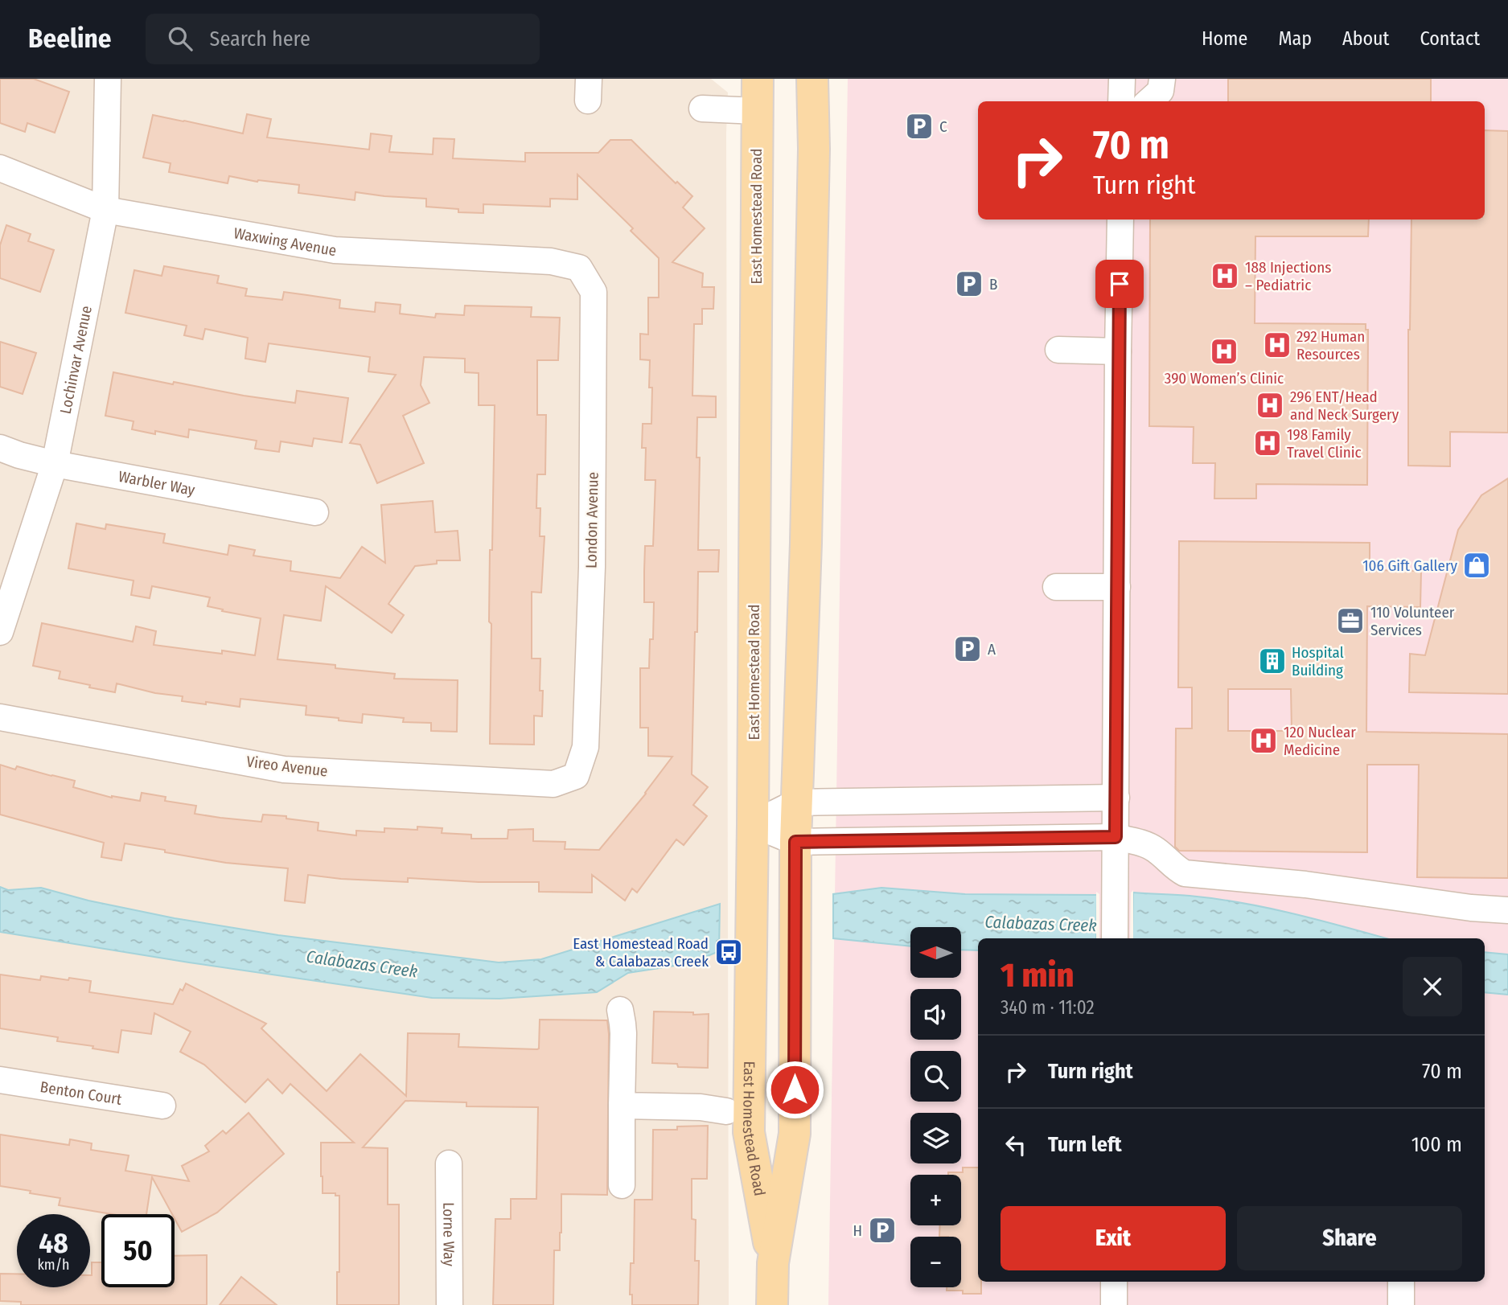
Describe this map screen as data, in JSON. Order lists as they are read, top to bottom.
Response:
{
  "streets": {
    "main road": ["East Homestead Road"],
    "street": [
      "Waxwing Avenue",
      "Lochinvar Avenue",
      "Warbler Way",
      "London Avenue",
      "Vireo Avenue",
      "Benton Court",
      "Lorne Way"
    ]
  },
  "crossings": [
    ["Waxwing Avenue", "Lochinvar Avenue"],
    ["Waxwing Avenue", "London Avenue"],
    ["Lochinvar Avenue", "Warbler Way"],
    ["London Avenue", "Vireo Avenue"]
  ],
  "water": ["Calabazas Creek"],
  "places": {
    "parking": [
      "C",
      "B",
      "A",
      "H"
    ],
    "hospital": [
      "188 Injections – Pediatric",
      "292 Human Resources",
      "390 Women’s Clinic",
      "296 ENT/Head and Neck Surgery",
      "198 Family Travel Clinic",
      "120 Nuclear Medicine"
    ],
    "shop": ["106 Gift Gallery"],
    "office": ["110 Volunteer Services"],
    "building": ["Hospital Building"],
    "bus stop": ["East Homestead Road & Calabazas Creek"]
  },
  "north": "left",
  "page": {
    "header": "Beeline",
    "search": "Search here",
    "nav": [
      "Home",
      "Map",
      "About",
      "Contact"
    ],
    "turn": ["70 m", "Turn right"],
    "map_buttons": ["+", "−"],
    "heading": ["1 min", "340 m · 11:02"],
    "list": [
      {
        "name": "Turn right",
        "value": "70 m"
      },
      {
        "name": "Turn left",
        "value": "100 m"
      }
    ],
    "buttons": ["Exit", "Share"],
    "speed": "48 km/h",
    "limit": "50"
  }
}
